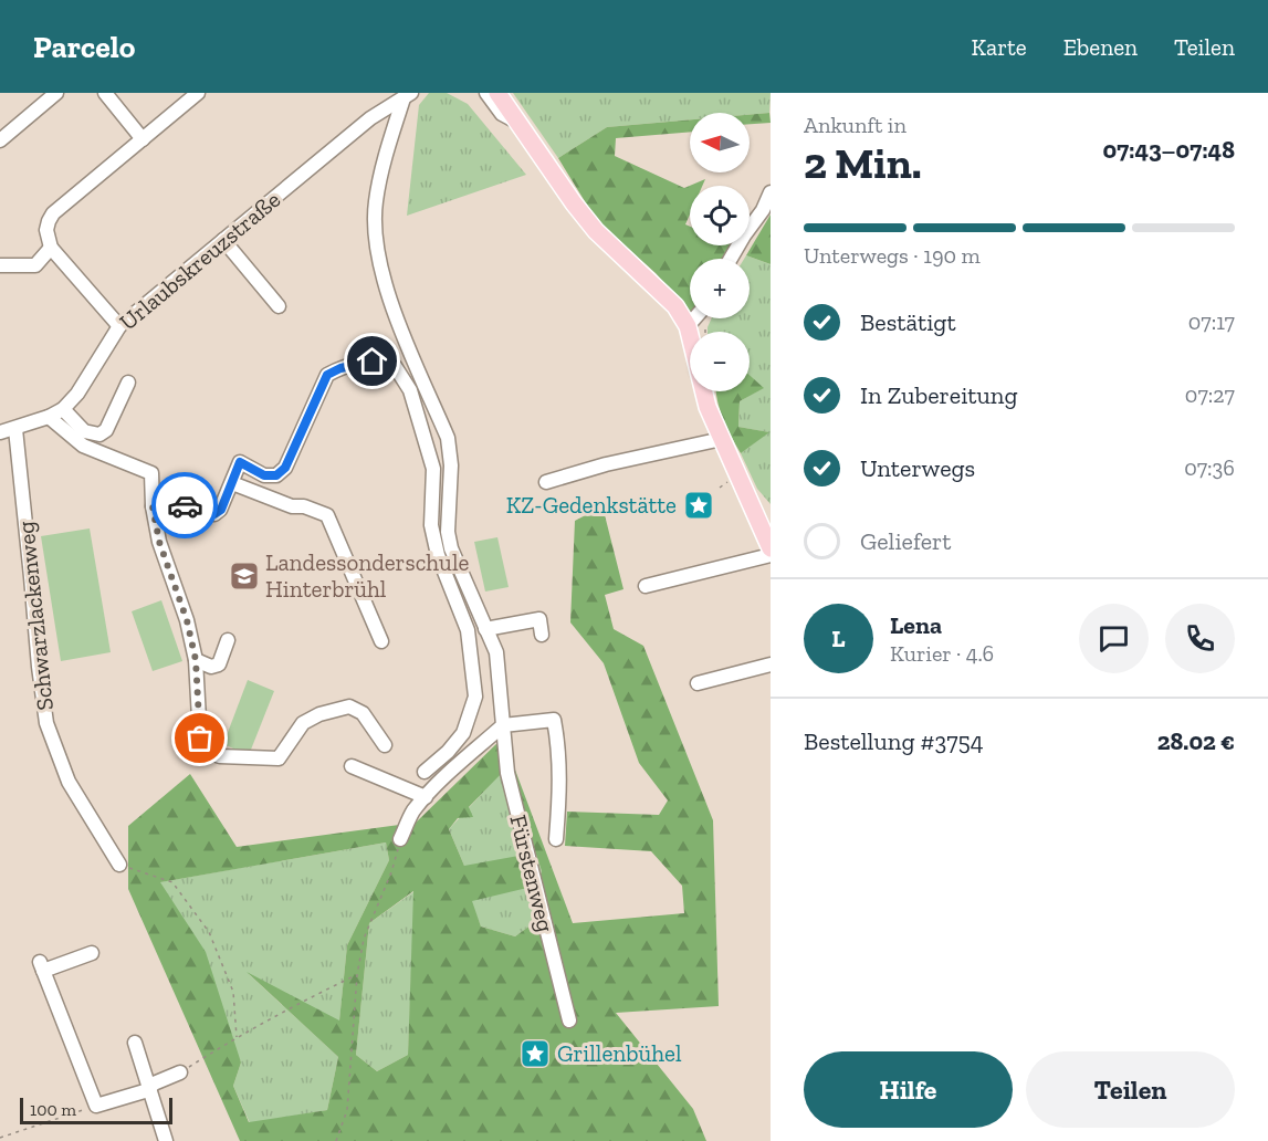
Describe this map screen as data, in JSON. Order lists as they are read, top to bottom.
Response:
{
  "streets": {
    "street": ["Urlaubskreuzstraße", "Schwarzlackenweg", "Fürstenweg"]
  },
  "crossings": [
    ["Urlaubskreuzstraße", "Schwarzlackenweg"],
    ["Urlaubskreuzstraße", "Fürstenweg"]
  ],
  "places": {
    "place": ["KZ-Gedenkstätte", "Grillenbühel"],
    "school or university": ["Landessonderschule Hinterbrühl"]
  },
  "scale_bar": "100 m",
  "north": "left",
  "page": {
    "header": "Parcelo",
    "nav": ["Karte", "Ebenen", "Teilen"],
    "heading": ["2 Min.", "Ankunft in", "07:43–07:48"],
    "panel": [
      "Lena",
      "Kurier · 4.6",
      "Bestellung #3754",
      "28.02 €"
    ],
    "map_buttons": ["+", "−"],
    "bar": "Unterwegs · 190 m",
    "list": [
      ["Bestätigt", "07:17"],
      ["In Zubereitung", "07:27"],
      ["Unterwegs", "07:36"],
      "Geliefert"
    ],
    "round": "L",
    "buttons": ["Hilfe", "Teilen"],
    "scale": "100 m"
  }
}
